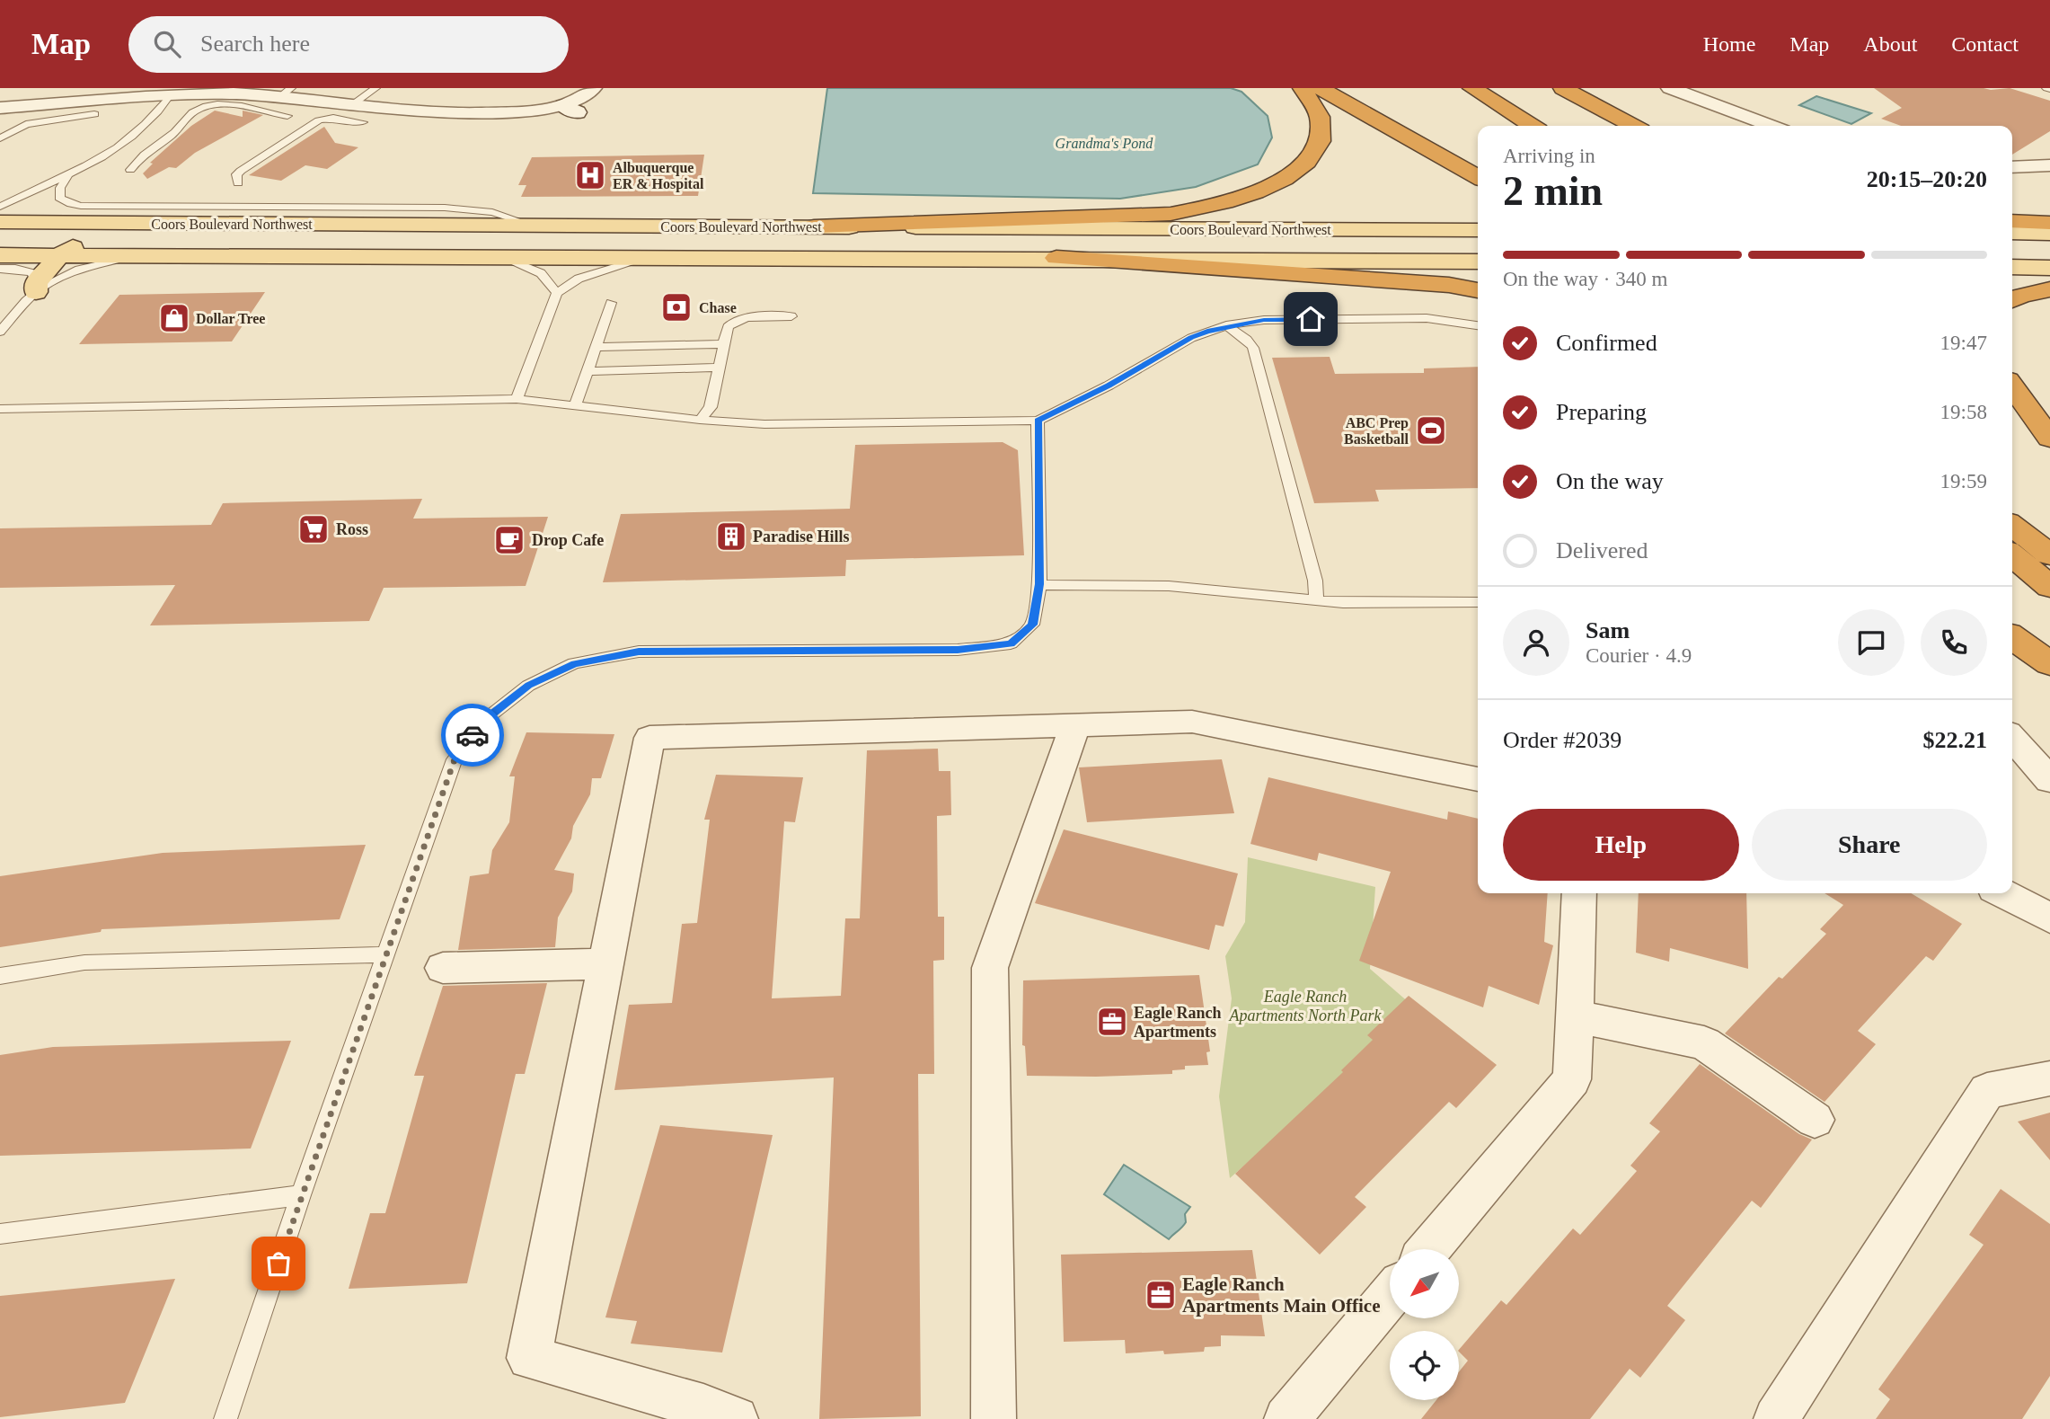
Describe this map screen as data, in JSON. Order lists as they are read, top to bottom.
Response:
{
  "streets": {
    "main road": ["Coors Boulevard Northwest"]
  },
  "water": ["Grandma's Pond"],
  "parks": ["Eagle Ranch Apartments North Park"],
  "places": {
    "hospital": ["Albuquerque ER & Hospital"],
    "bank": ["Chase"],
    "shop": ["Dollar Tree"],
    "sports": ["ABC Prep Basketball"],
    "supermarket": ["Ross"],
    "building": ["Paradise Hills"],
    "cafe": ["Drop Cafe"],
    "office": ["Eagle Ranch Apartments", "Eagle Ranch Apartments Main Office"]
  },
  "north": "bottom left",
  "page": {
    "header": "Map",
    "search": "Search here",
    "nav": [
      "Home",
      "Map",
      "About",
      "Contact"
    ],
    "heading": ["2 min", "Arriving in", "20:15–20:20"],
    "panel": [
      "Sam",
      "Courier · 4.9",
      "Order #2039",
      "$22.21"
    ],
    "bar": "On the way · 340 m",
    "list": [
      ["Confirmed", "19:47"],
      ["Preparing", "19:58"],
      ["On the way", "19:59"],
      "Delivered"
    ],
    "buttons": ["Help", "Share"]
  }
}
